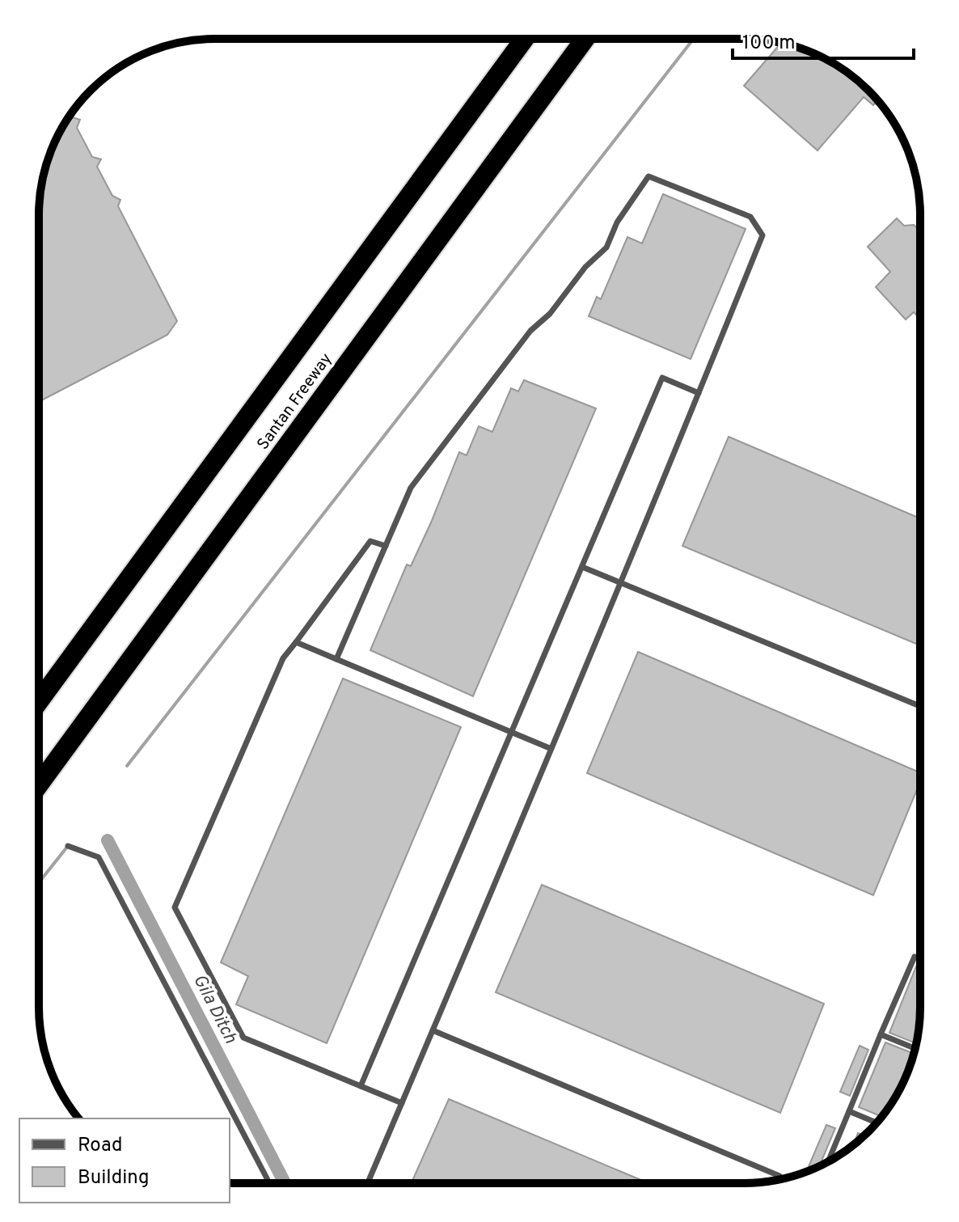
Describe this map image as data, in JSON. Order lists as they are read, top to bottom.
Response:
{
  "streets": {
    "highway": ["Santan Freeway"]
  },
  "water": ["Gila Ditch"],
  "legend": ["Road", "Building"],
  "scale_bar": "100 m"
}
